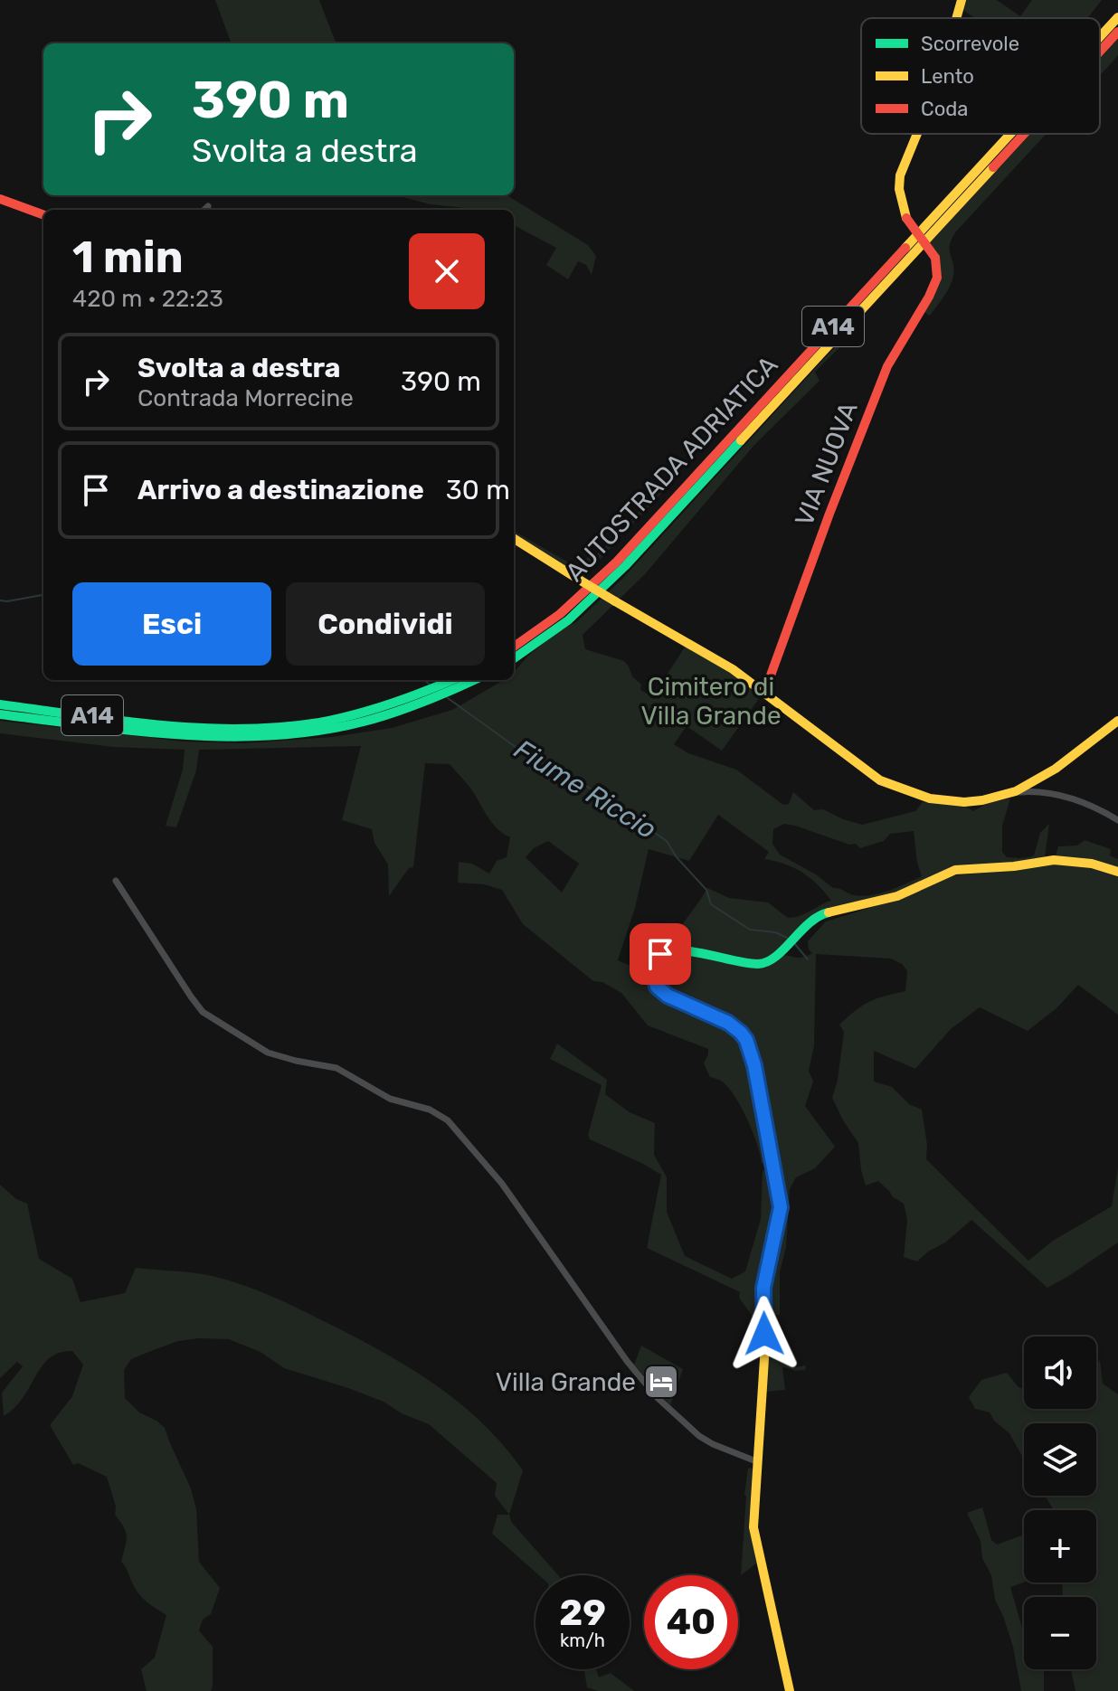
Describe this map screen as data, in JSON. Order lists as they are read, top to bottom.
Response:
{
  "streets": {
    "main road": ["A14", "VIA NUOVA", "AUTOSTRADA ADRIATICA"]
  },
  "water": ["Fiume Riccio"],
  "parks": ["Cimitero di Villa Grande"],
  "places": {
    "hotel": ["Villa Grande"]
  },
  "legend": ["Scorrevole", "Lento", "Coda"],
  "page": {
    "turn": ["390 m", "Svolta a destra"],
    "heading": ["1 min", "420 m · 22:23"],
    "list": [
      {
        "name": "Svolta a destra",
        "note": "Contrada Morrecine",
        "value": "390 m"
      },
      {
        "name": "Arrivo a destinazione",
        "value": "30 m"
      }
    ],
    "buttons": ["Esci", "Condividi"],
    "map_buttons": ["+", "−"],
    "speed": "29 km/h",
    "limit": "40"
  }
}
